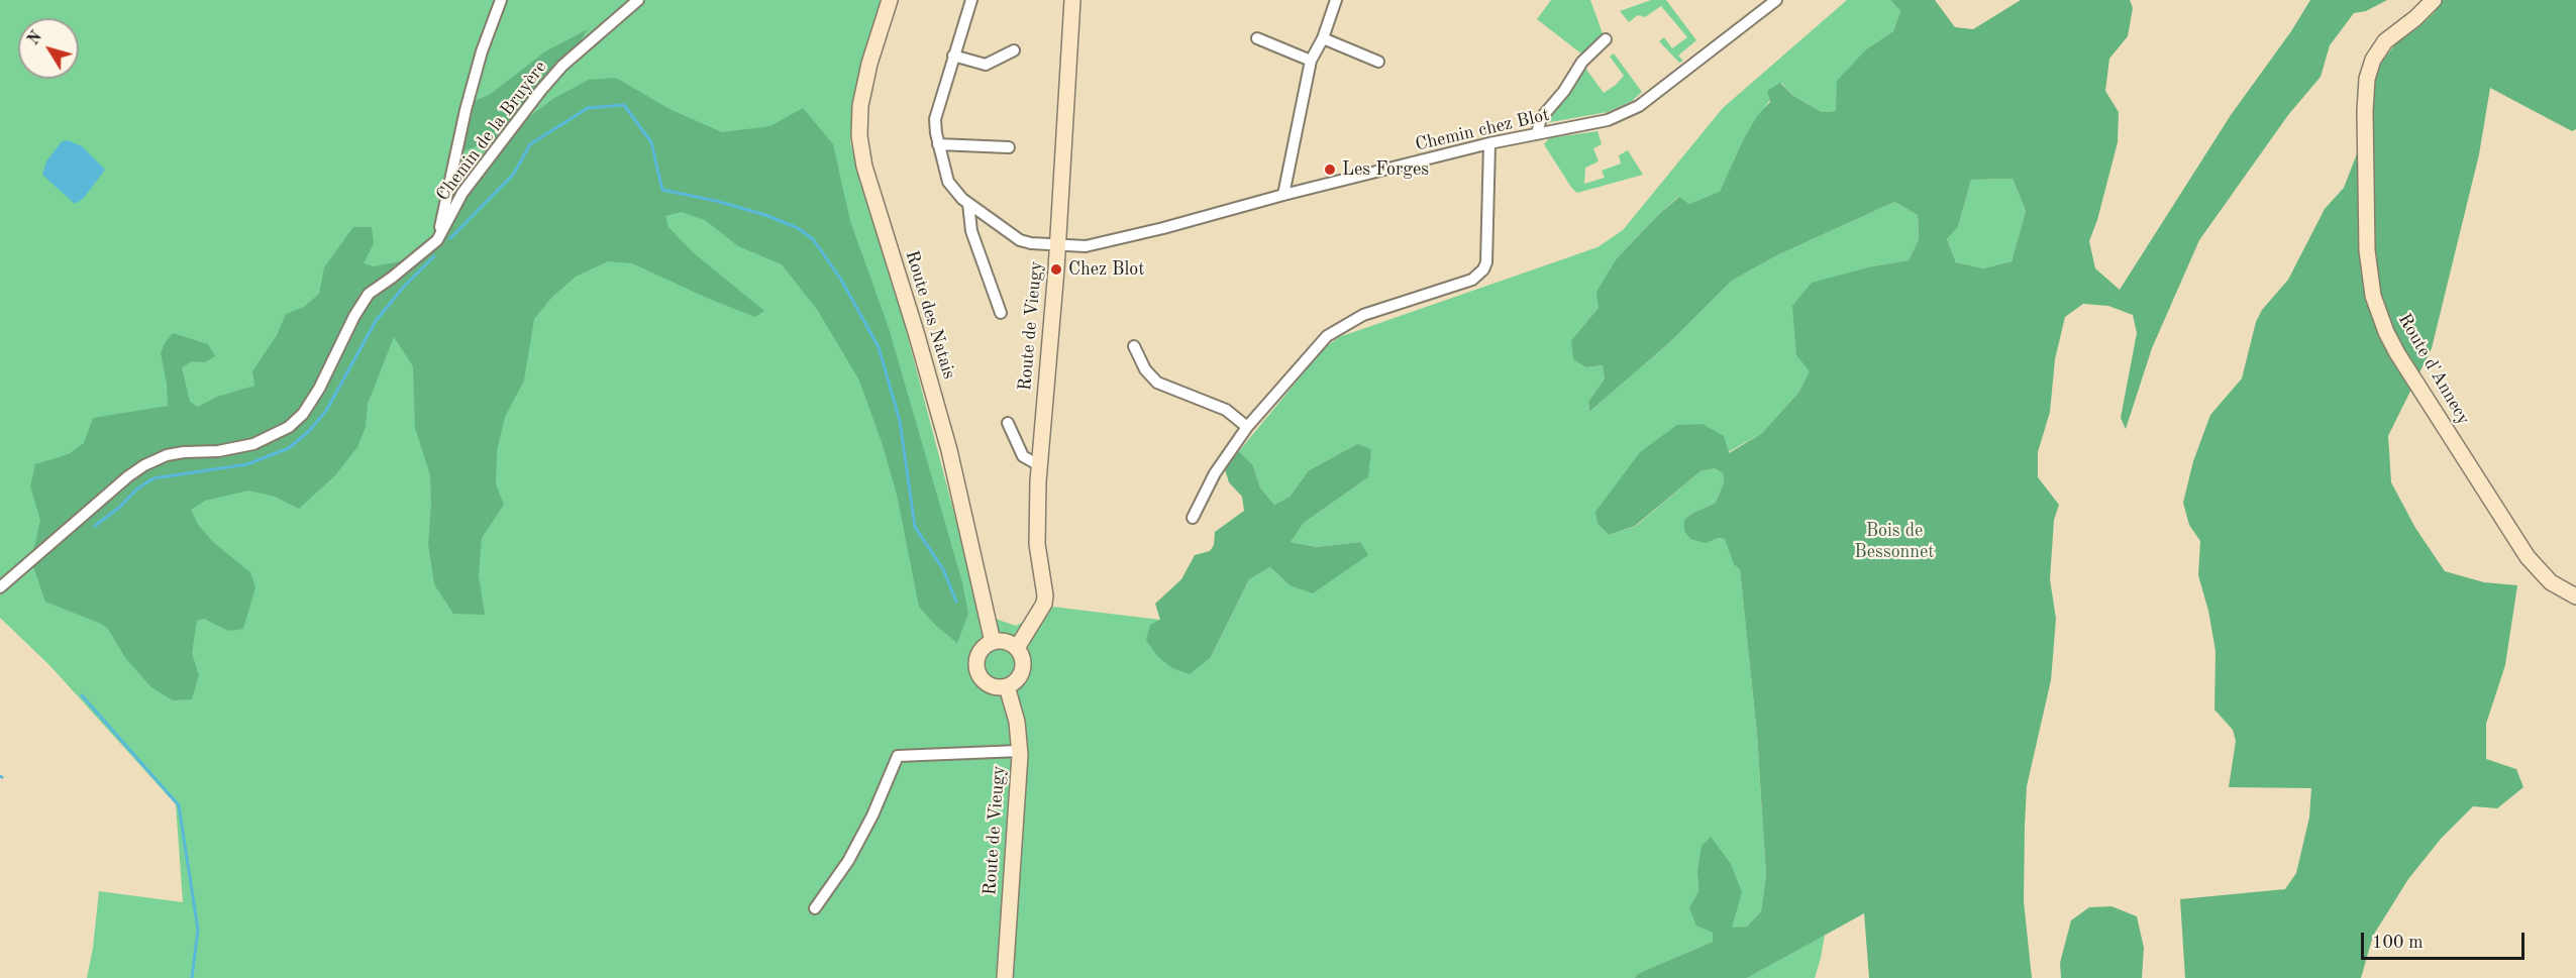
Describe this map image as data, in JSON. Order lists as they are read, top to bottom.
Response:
{
  "streets": {
    "street": [
      "Chemin chez Blot",
      "Chemin de la Bruyère",
      "Route des Natais",
      "Route de Vieugy",
      "Route d'Annecy"
    ]
  },
  "crossings": [
    ["Chemin chez Blot", "Route de Vieugy"],
    ["Route des Natais", "Route de Vieugy"]
  ],
  "parks": ["Bois de Bessonnet"],
  "places": ["Les Forges", "Chez Blot"],
  "scale_bar": "100 m",
  "north": "top left"
}
